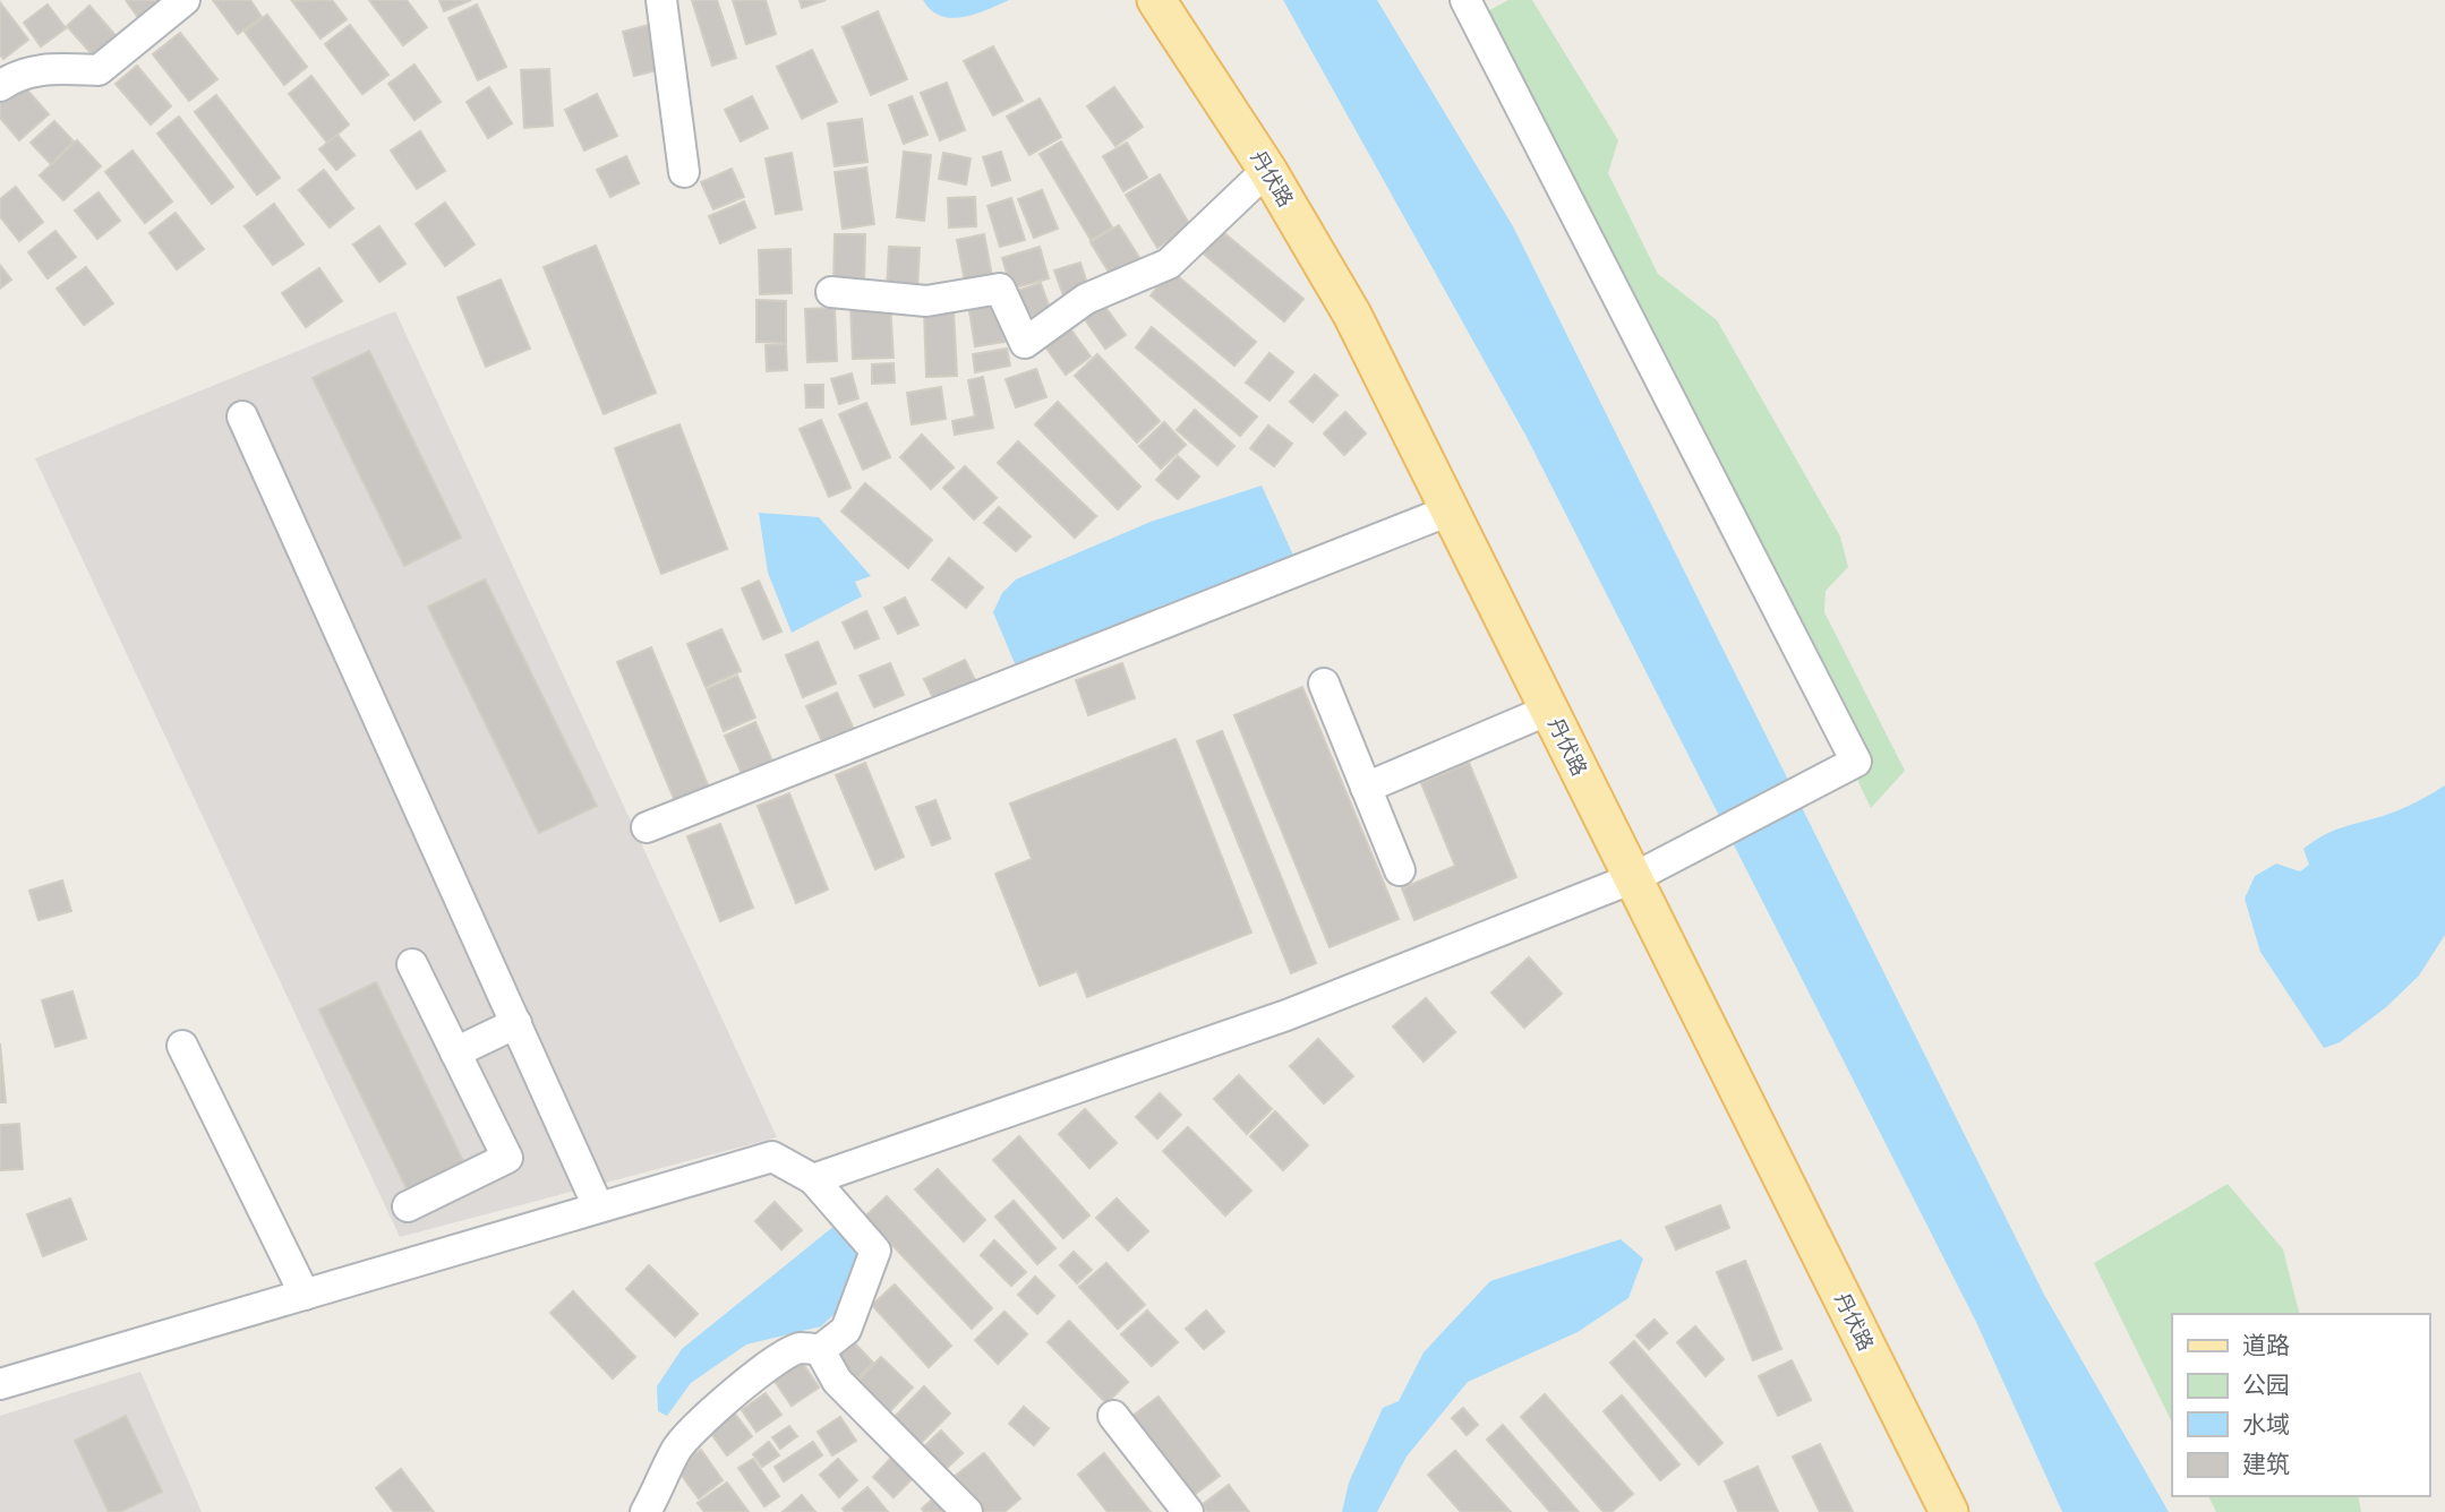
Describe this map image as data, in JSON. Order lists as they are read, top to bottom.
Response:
{
  "streets": {
    "main road": ["丹伏路"]
  },
  "legend": [
    "道路",
    "公园",
    "水域",
    "建筑"
  ]
}
